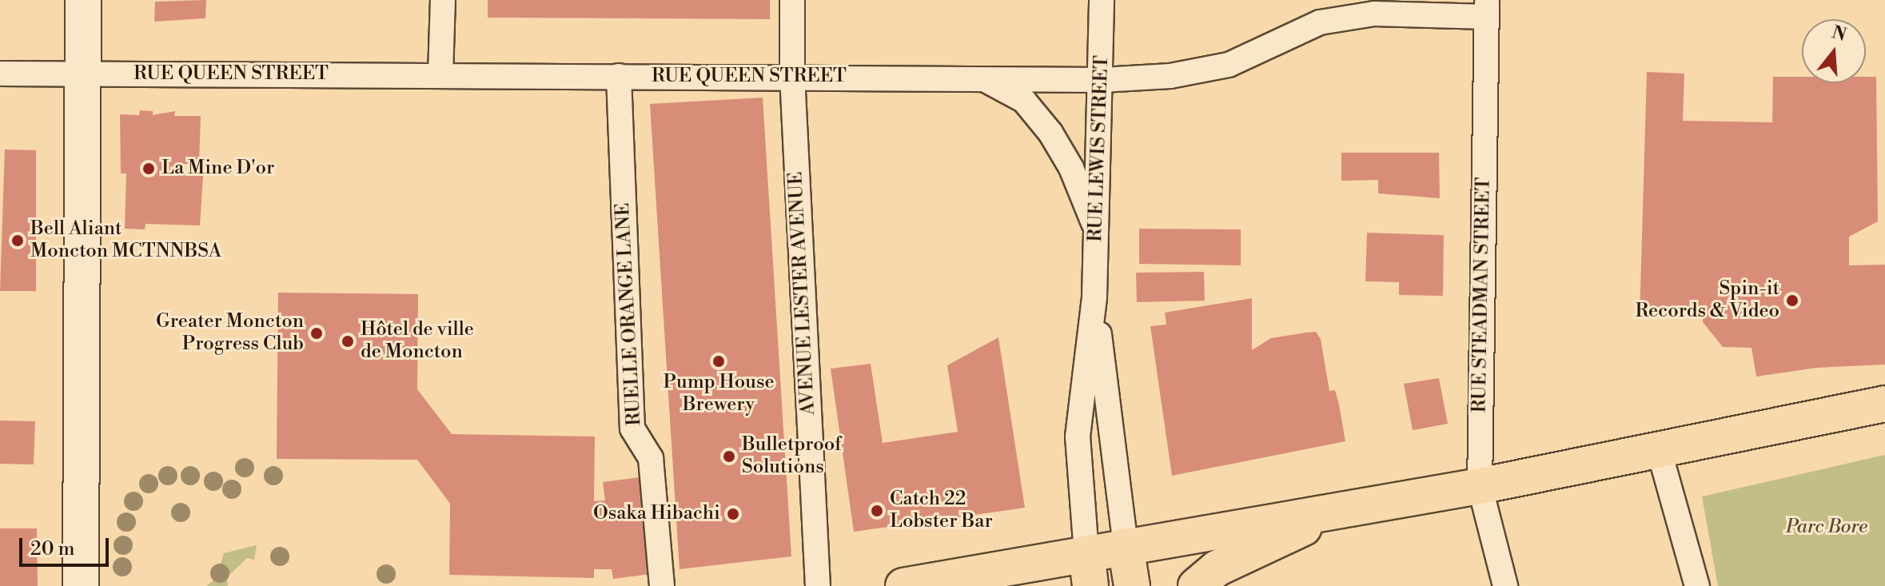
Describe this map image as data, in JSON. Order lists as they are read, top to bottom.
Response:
{
  "streets": {
    "street": [
      "RUE QUEEN STREET",
      "RUE LEWIS STREET",
      "AVENUE LESTER AVENUE",
      "RUE STEADMAN STREET",
      "RUELLE ORANGE LANE"
    ]
  },
  "crossings": [
    ["RUE QUEEN STREET", "RUE LEWIS STREET"],
    ["RUE QUEEN STREET", "AVENUE LESTER AVENUE"],
    ["RUE QUEEN STREET", "RUE STEADMAN STREET"],
    ["RUE QUEEN STREET", "RUELLE ORANGE LANE"]
  ],
  "parks": ["Parc Bore"],
  "places": [
    "La Mine D'or",
    "Bell Aliant Moncton MCTNNBSA",
    "Spin-it Records & Video",
    "Greater Moncton Progress Club",
    "Hôtel de ville de Moncton",
    "Pump House Brewery",
    "Bulletproof Solutions",
    "Catch 22 Lobster Bar",
    "Osaka Hibachi"
  ],
  "scale_bar": "20 m",
  "north": "top"
}
